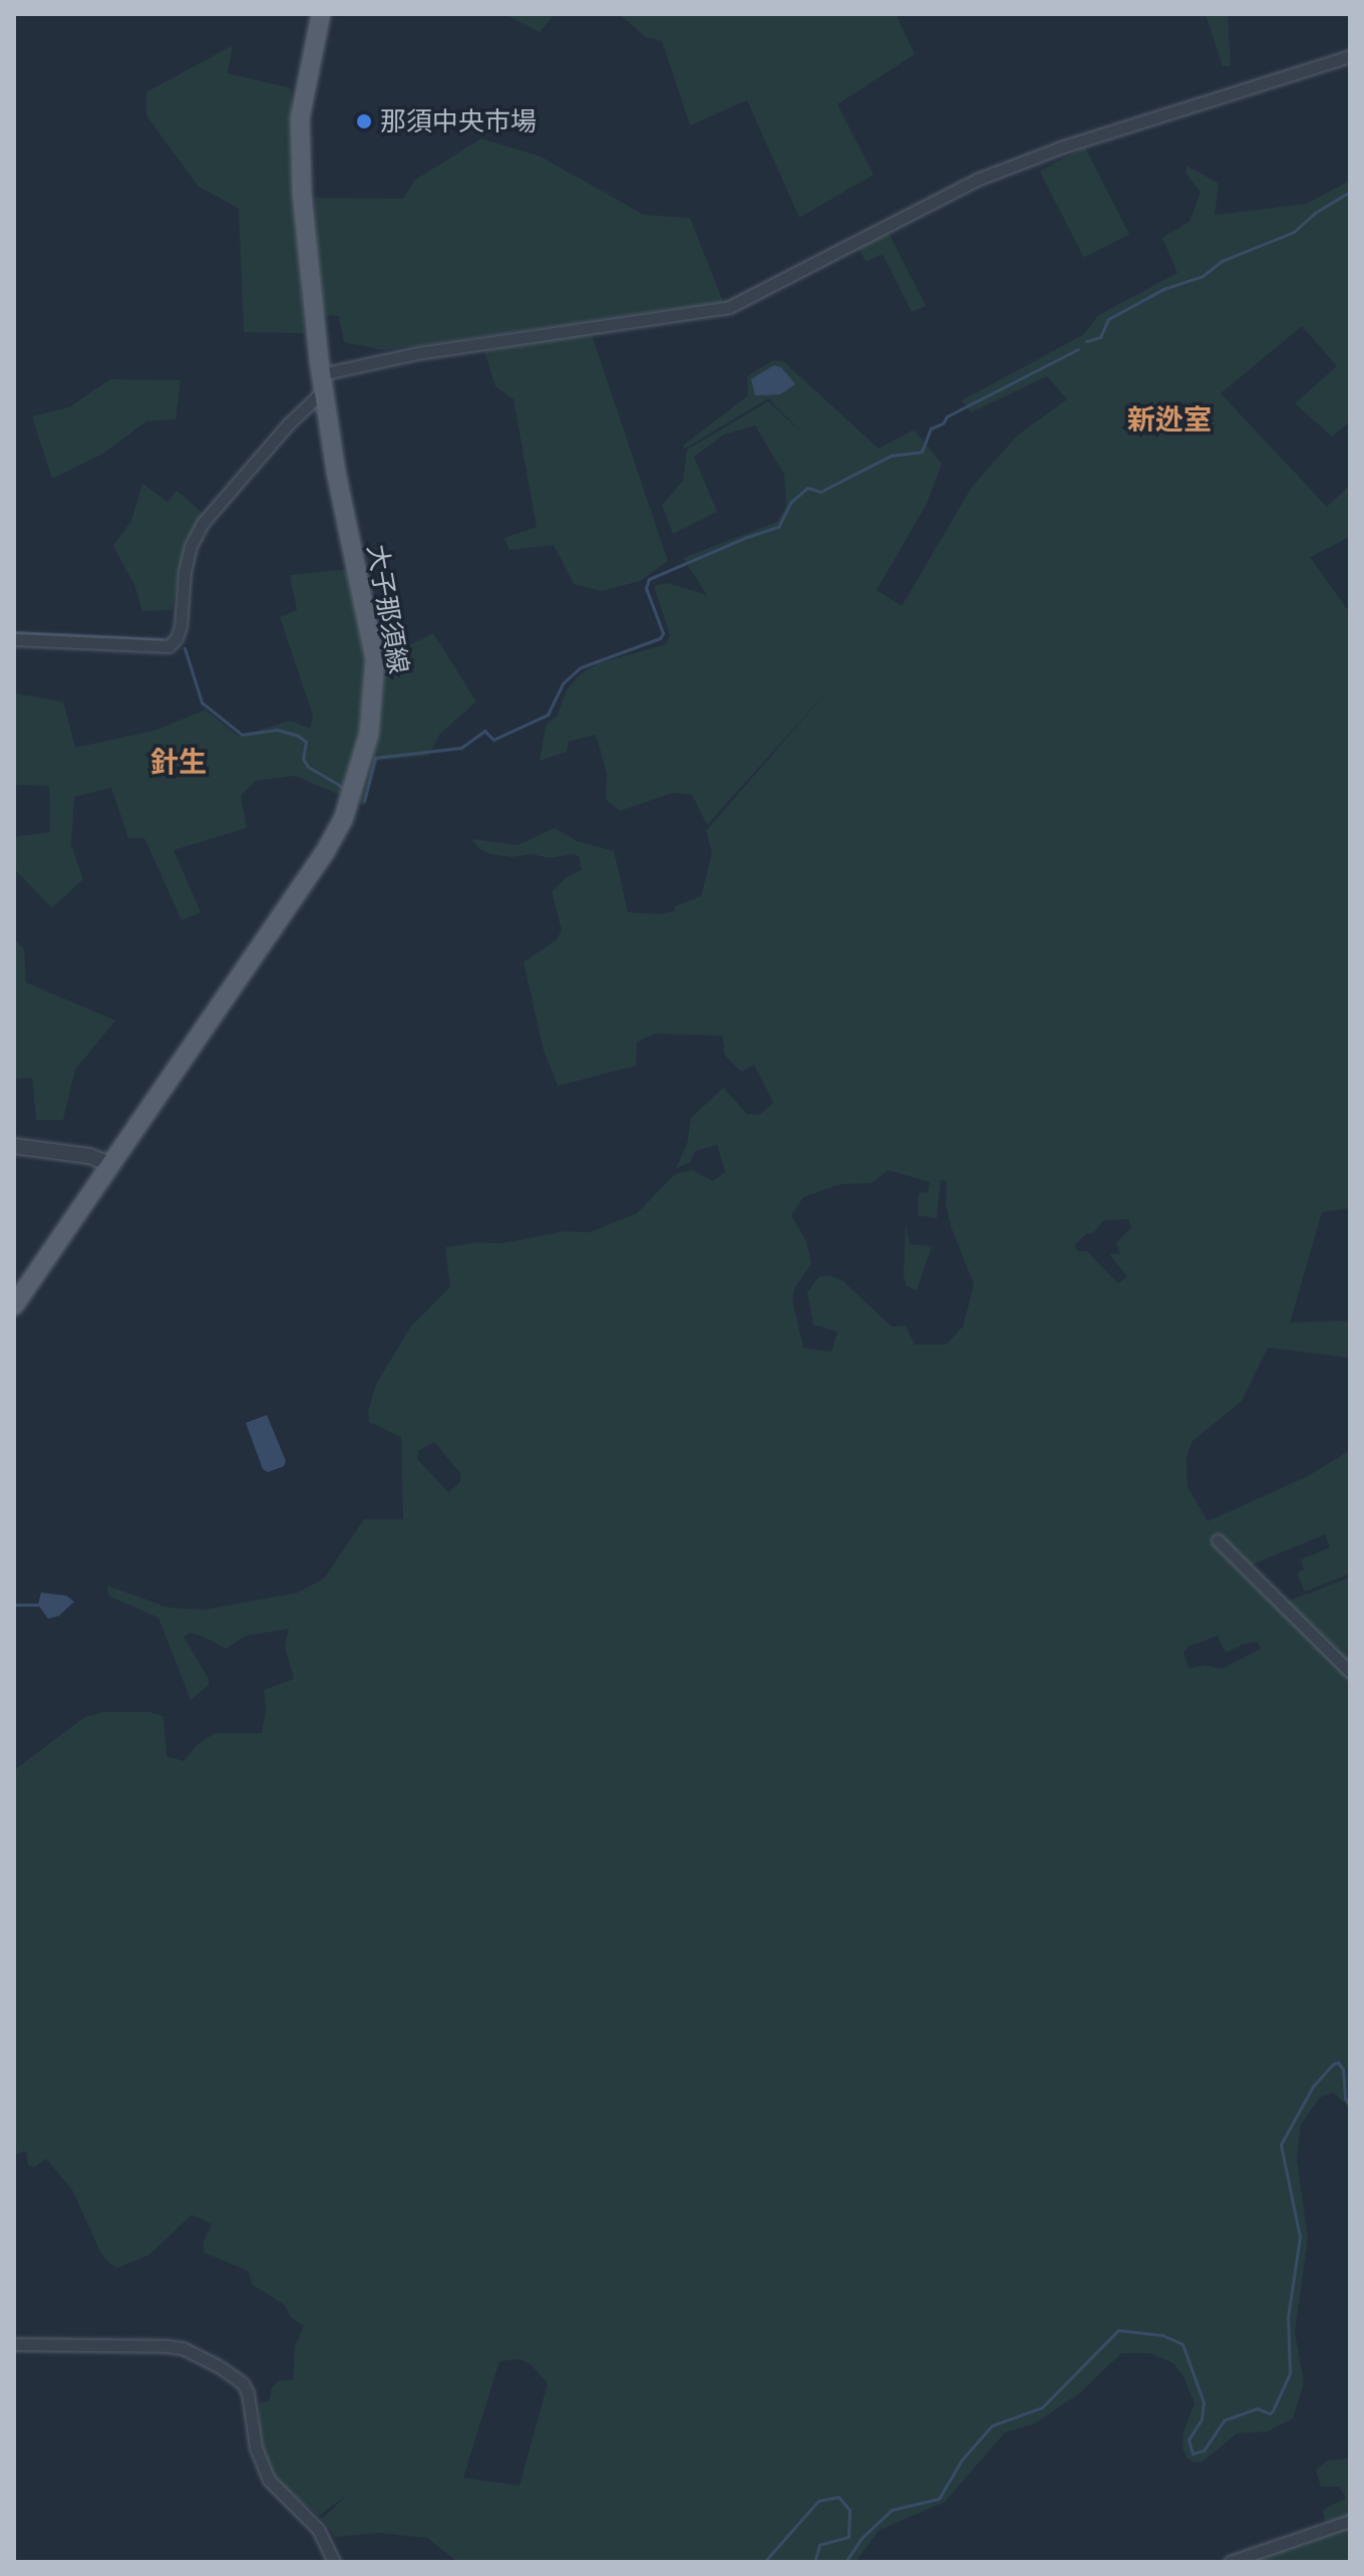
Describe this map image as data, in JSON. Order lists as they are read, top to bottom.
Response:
{
  "streets": {
    "main road": ["大子那須線"]
  },
  "districts": ["新迯室", "針生"],
  "places": ["那須中央市場"]
}
